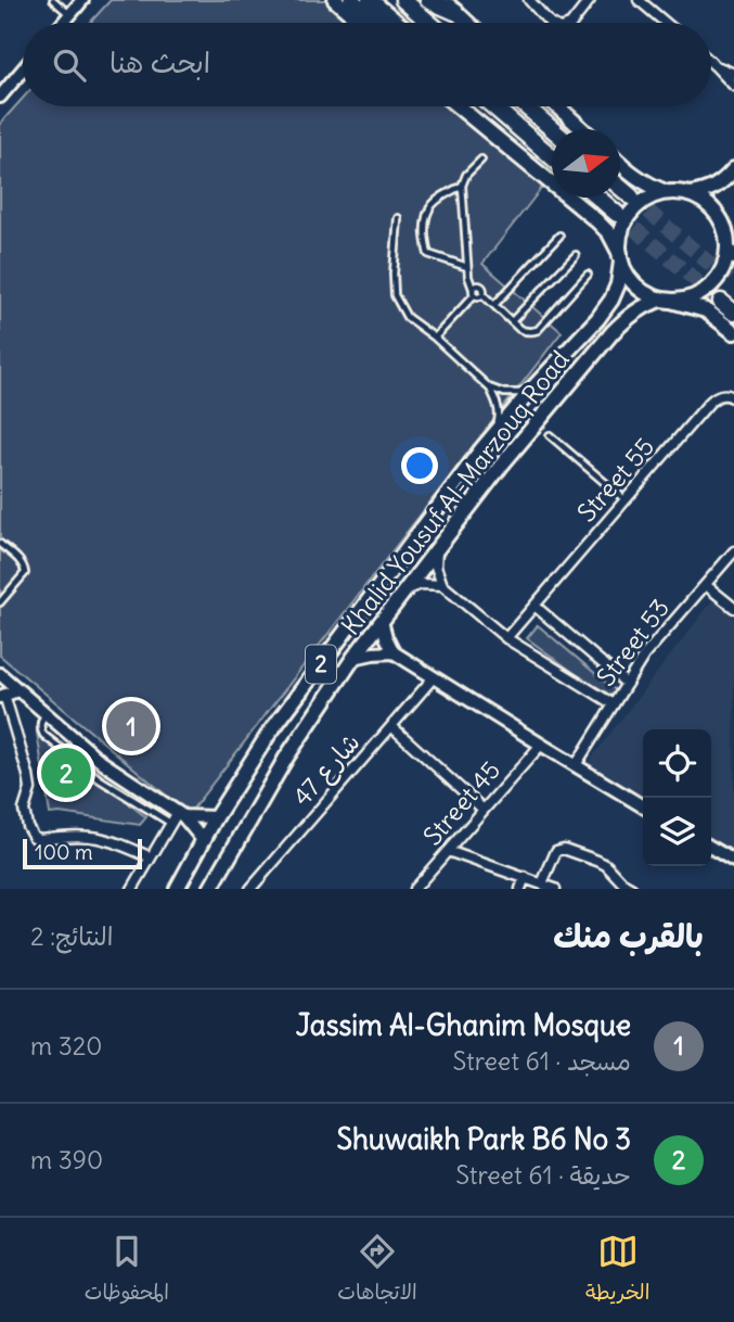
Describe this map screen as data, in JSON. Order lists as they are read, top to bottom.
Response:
{
  "streets": {
    "main road": ["Khalid Yousuf Al-Marzouq Road", "2"],
    "street": [
      "Street 55",
      "Street 53",
      "شارع 47",
      "Street 45"
    ]
  },
  "crossings": [
    ["Khalid Yousuf Al-Marzouq Road", "2"]
  ],
  "scale_bar": "100 m",
  "north": "right",
  "page": {
    "search": "ابحث هنا",
    "pins": ["1", "2"],
    "scale": "100 m",
    "heading": ["بالقرب منك", "النتائج: 2"],
    "list": [
      {
        "mark": "1",
        "name": "Jassim Al-Ghanim Mosque",
        "note": "مسجد · Street 61",
        "value": "320 m"
      },
      {
        "mark": "2",
        "name": "Shuwaikh Park B6 No 3",
        "note": "حديقة · Street 61",
        "value": "390 m"
      }
    ],
    "nav": ["الخريطة", "الاتجاهات", "المحفوظات"]
  }
}
